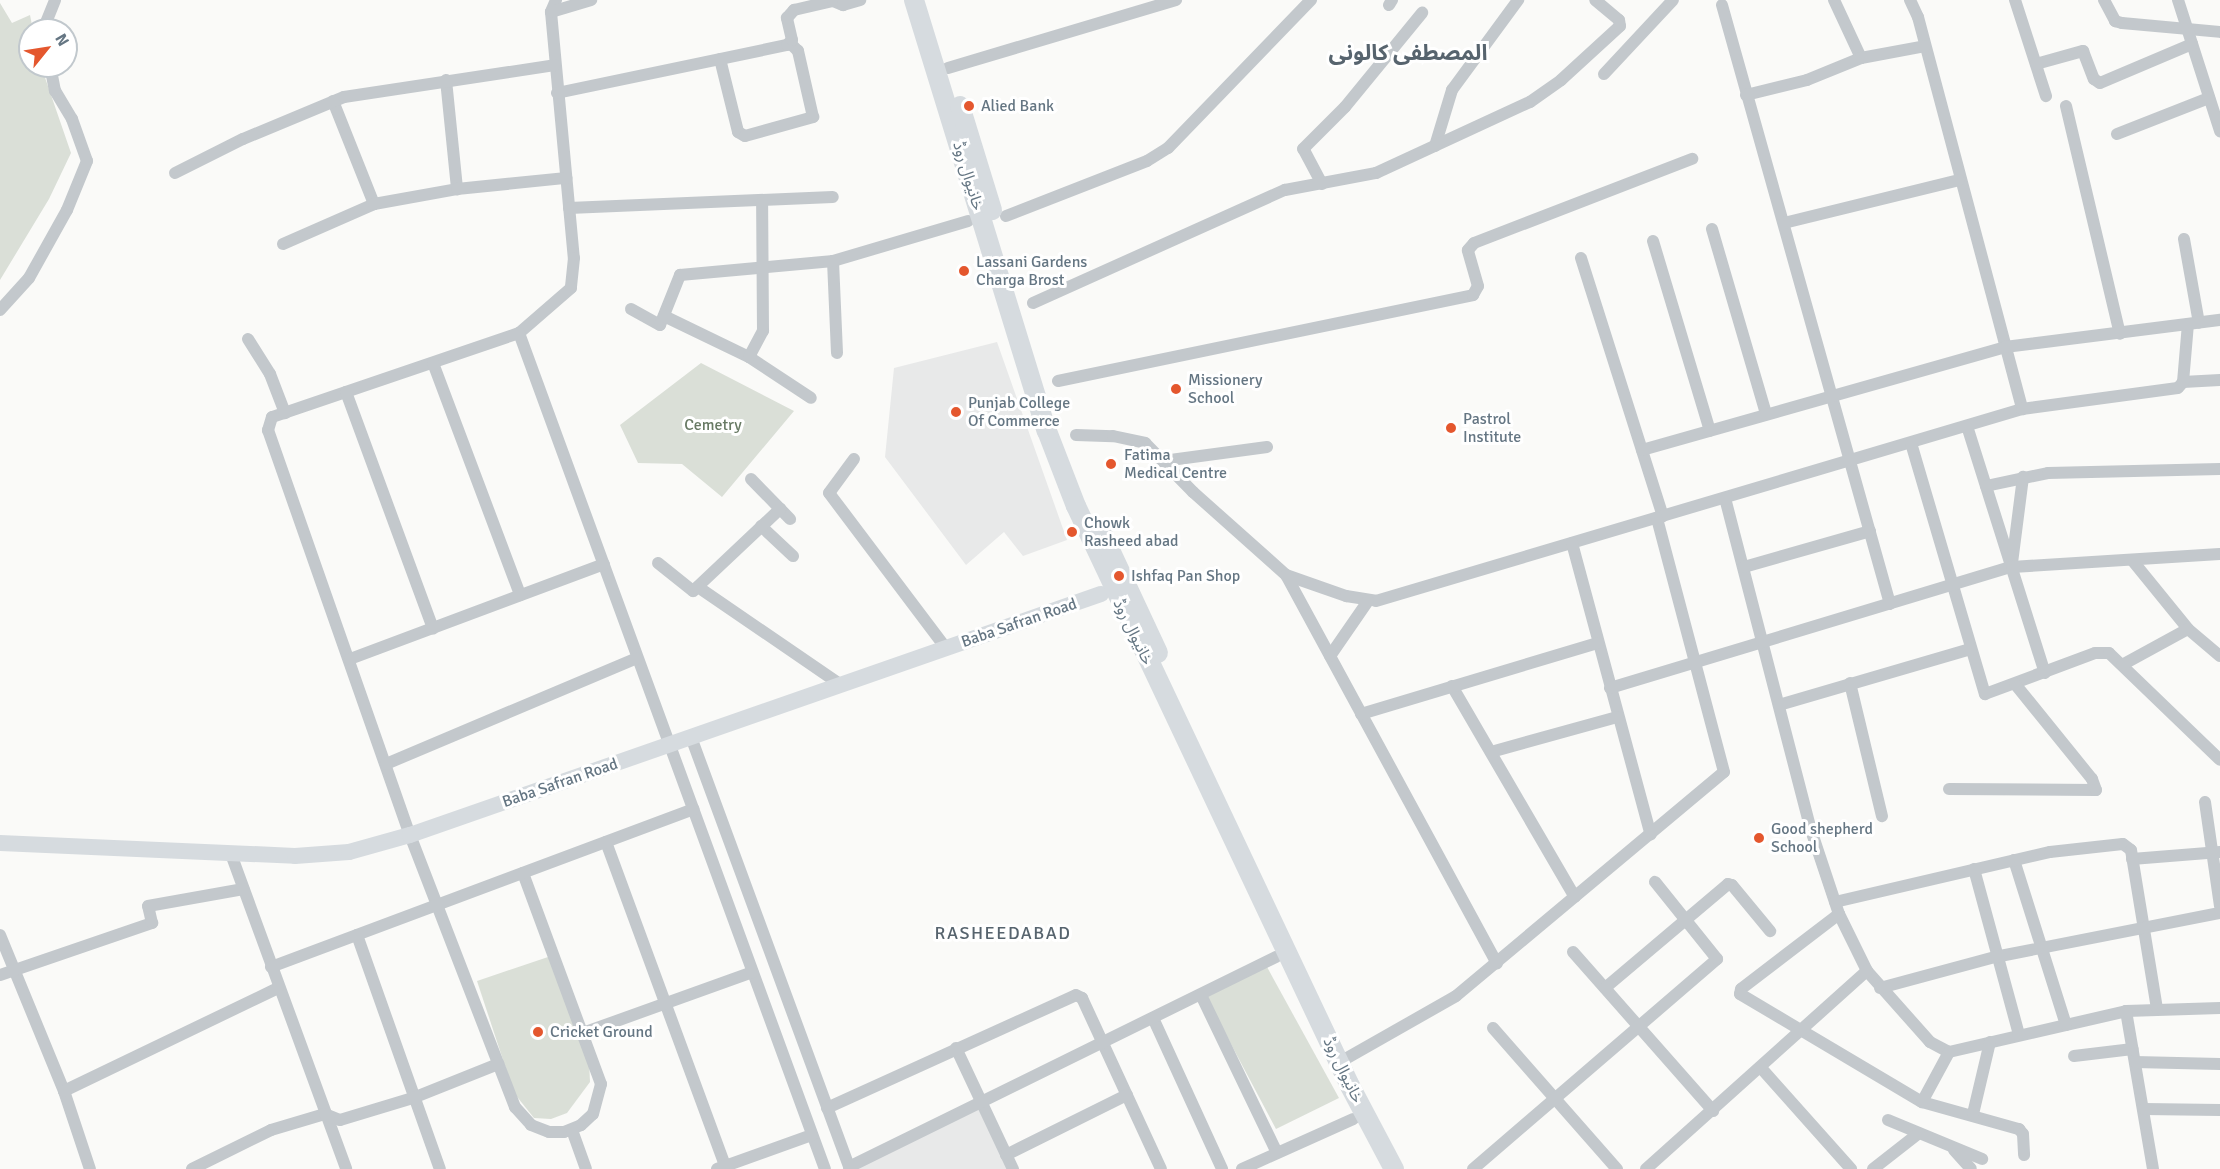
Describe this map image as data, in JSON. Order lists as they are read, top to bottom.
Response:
{
  "streets": {
    "main road": ["خانیوال روڈ", "Baba Safran Road"]
  },
  "districts": ["المصطفی کالونی", "RASHEEDABAD"],
  "parks": ["Cemetry"],
  "places": [
    "Alied Bank",
    "Lassani Gardens Charga Brost",
    "Missionery School",
    "Punjab College Of Commerce",
    "Pastrol Institute",
    "Fatima Medical Centre",
    "Chowk Rasheed abad",
    "Ishfaq Pan Shop",
    "Good shepherd School",
    "Cricket Ground"
  ],
  "north": "top right"
}
